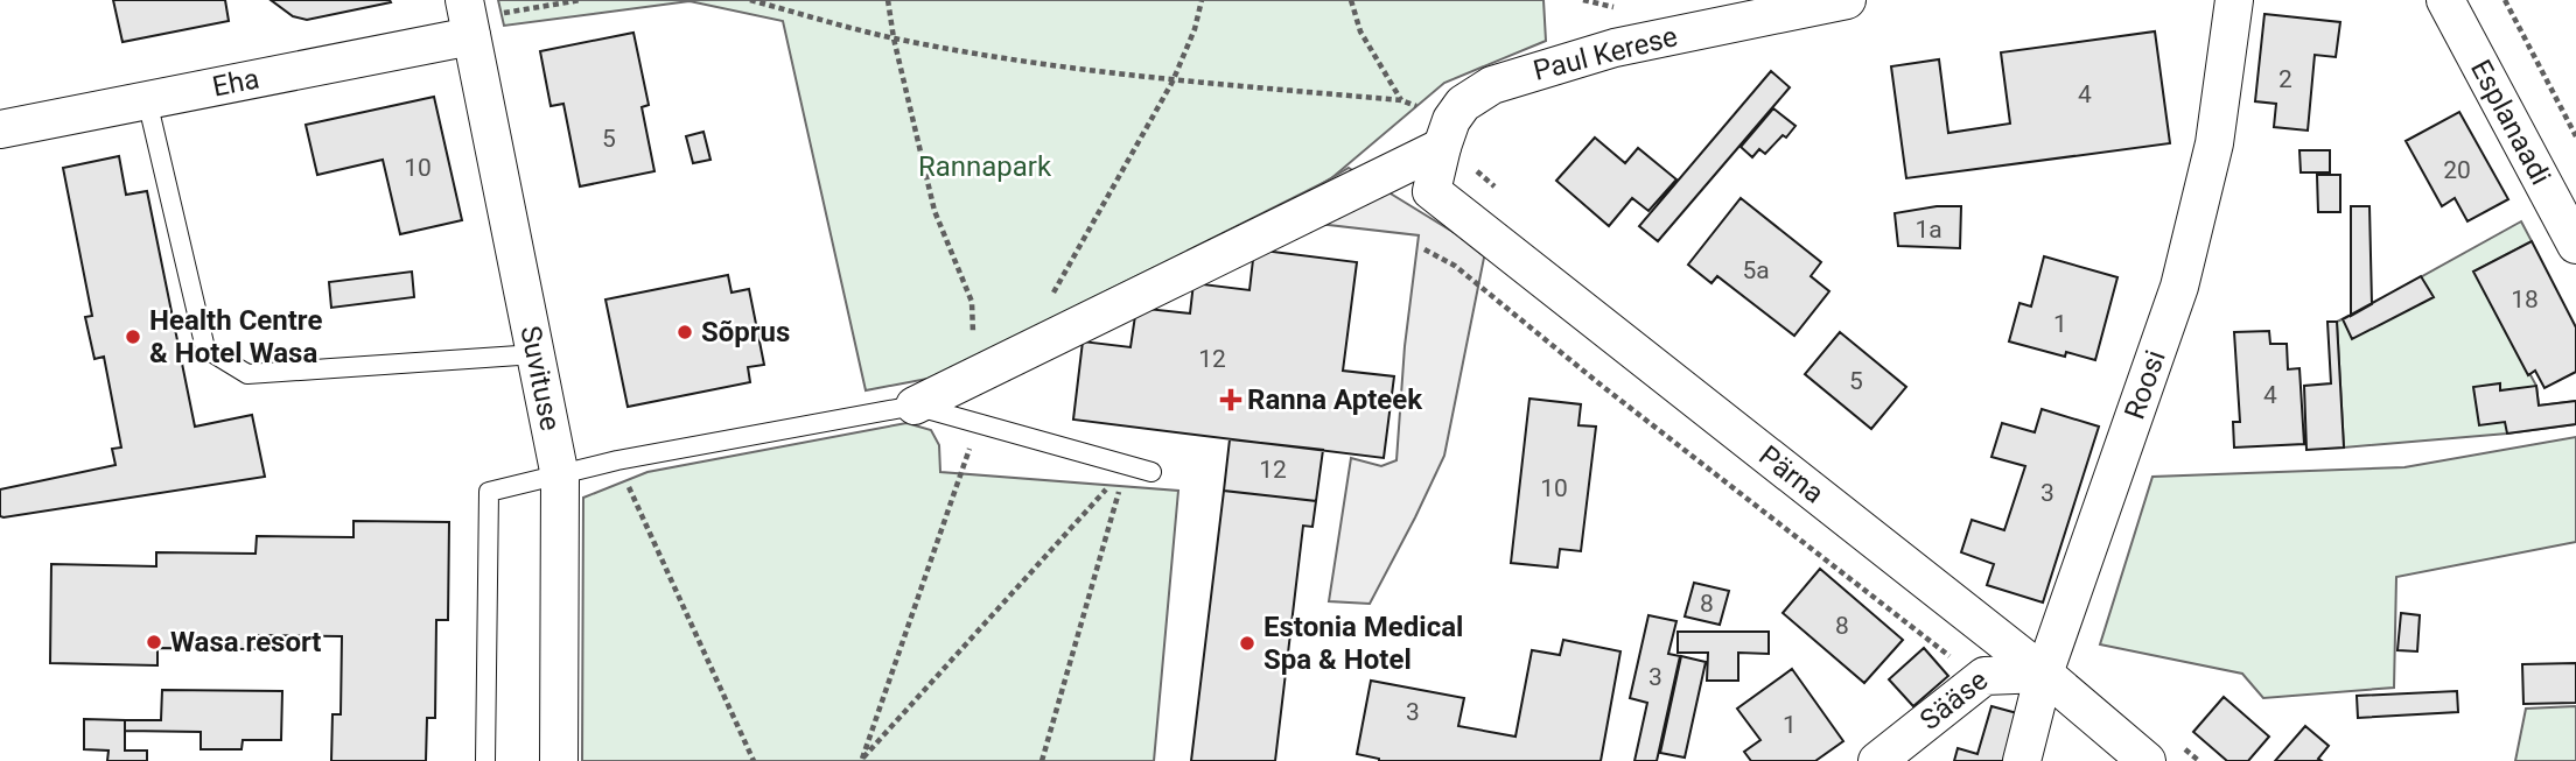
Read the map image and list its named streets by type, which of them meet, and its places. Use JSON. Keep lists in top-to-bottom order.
{
  "streets": {
    "street": [
      "Paul Kerese",
      "Eha",
      "Esplanaadi",
      "Suvituse",
      "Roosi",
      "Pärna",
      "Sääse"
    ]
  },
  "crossings": [
    ["Paul Kerese", "Pärna"],
    ["Eha", "Suvituse"],
    ["Roosi", "Pärna"],
    ["Roosi", "Sääse"],
    ["Pärna", "Sääse"]
  ],
  "parks": ["Rannapark"],
  "places": {
    "other": [
      "Sõprus",
      "Health Centre & Hotel Wasa",
      "Wasa resort",
      "Estonia Medical Spa & Hotel"
    ],
    "health": ["Ranna Apteek"]
  },
  "house_numbers": [
    "2",
    "4",
    "5",
    "10",
    "20",
    "1a",
    "5a",
    "18",
    "1",
    "12",
    "5",
    "4",
    "12",
    "10",
    "3",
    "8",
    "8",
    "3",
    "3",
    "1"
  ]
}
